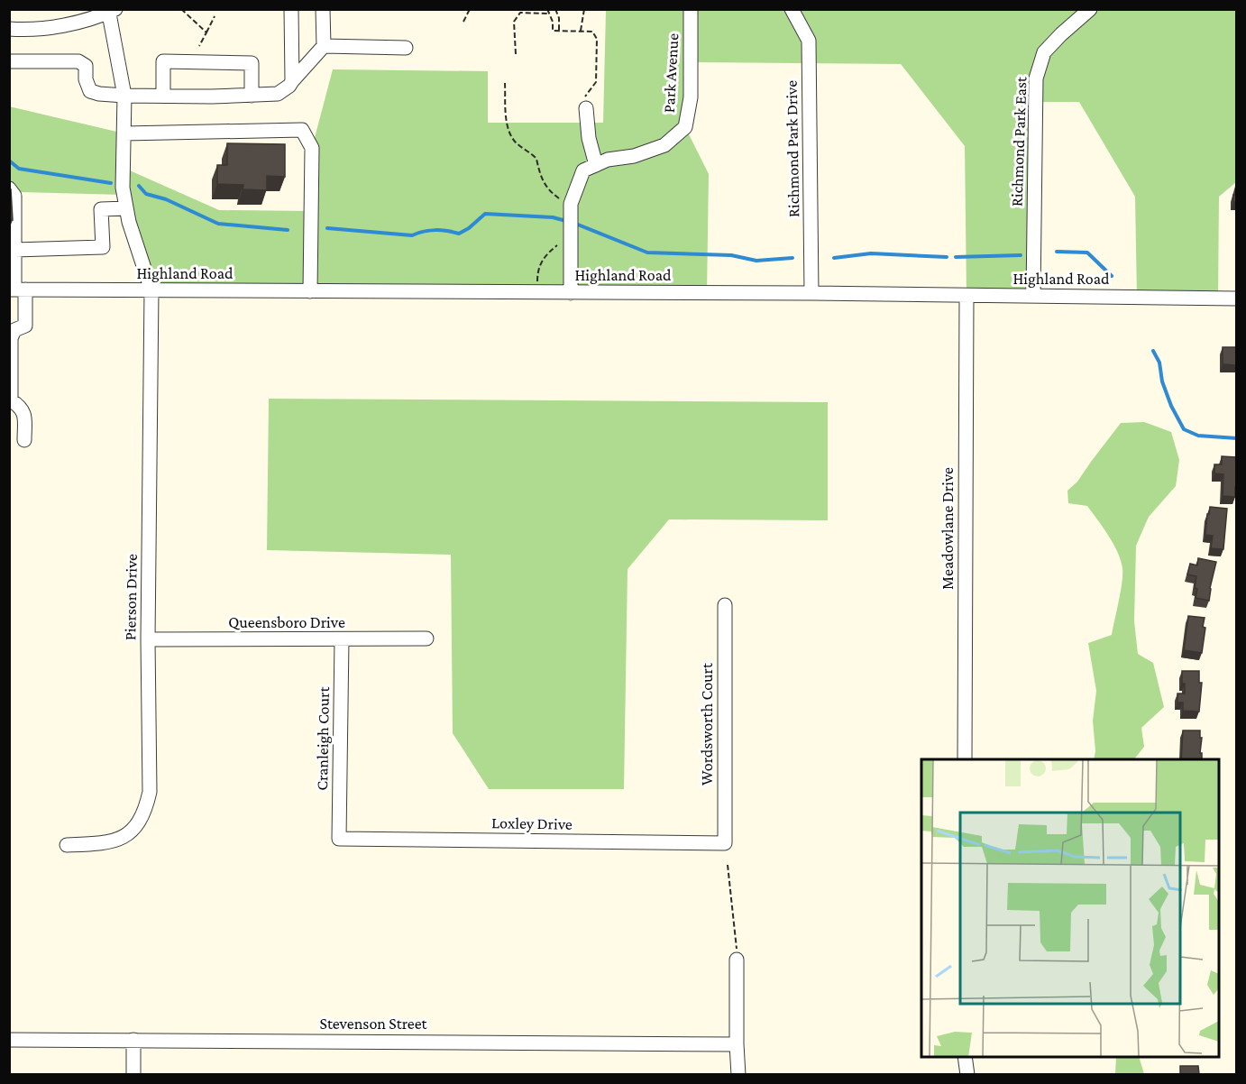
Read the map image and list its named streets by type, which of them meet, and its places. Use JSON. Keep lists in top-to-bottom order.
{
  "streets": {
    "street": [
      "Park Avenue",
      "Richmond Park East",
      "Richmond Park Drive",
      "Highland Road",
      "Meadowlane Drive",
      "Pierson Drive",
      "Queensboro Drive",
      "Wordsworth Court",
      "Cranleigh Court",
      "Loxley Drive",
      "Stevenson Street"
    ]
  },
  "crossings": [
    ["Richmond Park East", "Highland Road"],
    ["Richmond Park Drive", "Highland Road"],
    ["Highland Road", "Meadowlane Drive"],
    ["Highland Road", "Pierson Drive"],
    ["Pierson Drive", "Queensboro Drive"],
    ["Queensboro Drive", "Cranleigh Court"],
    ["Wordsworth Court", "Loxley Drive"],
    ["Cranleigh Court", "Loxley Drive"]
  ]
}
